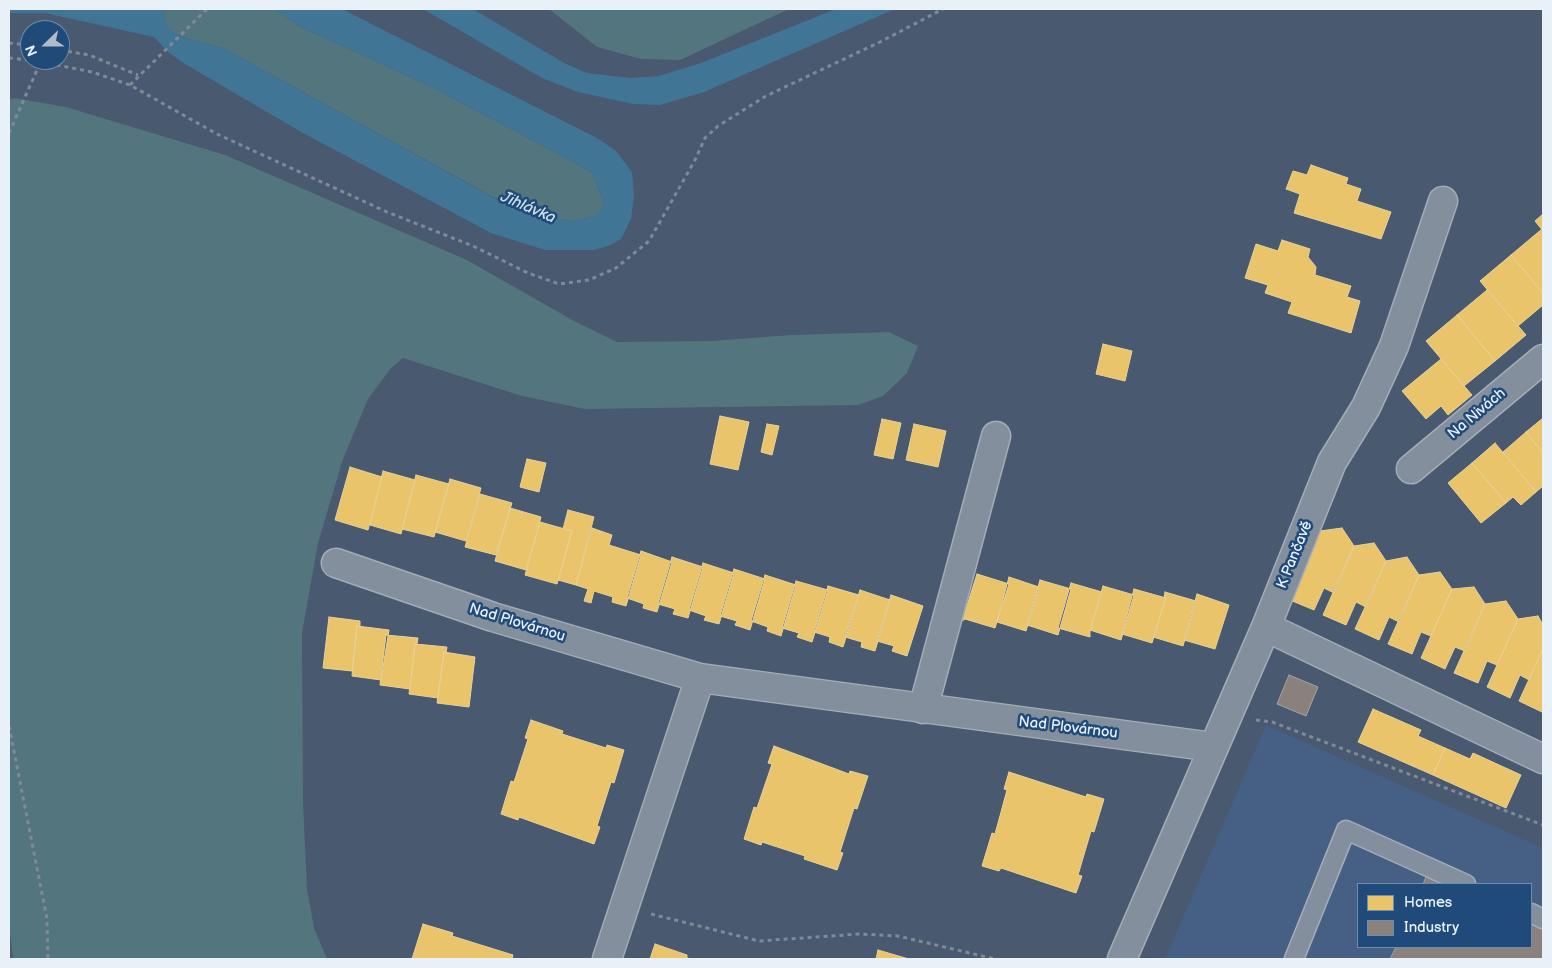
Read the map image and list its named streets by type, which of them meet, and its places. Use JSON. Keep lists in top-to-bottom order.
{
  "streets": {
    "street": ["Na Nivách", "K Pančavě", "Nad Plovárnou"]
  },
  "water": ["Jihlávka"],
  "legend": ["Homes", "Industry"],
  "north": "left"
}
